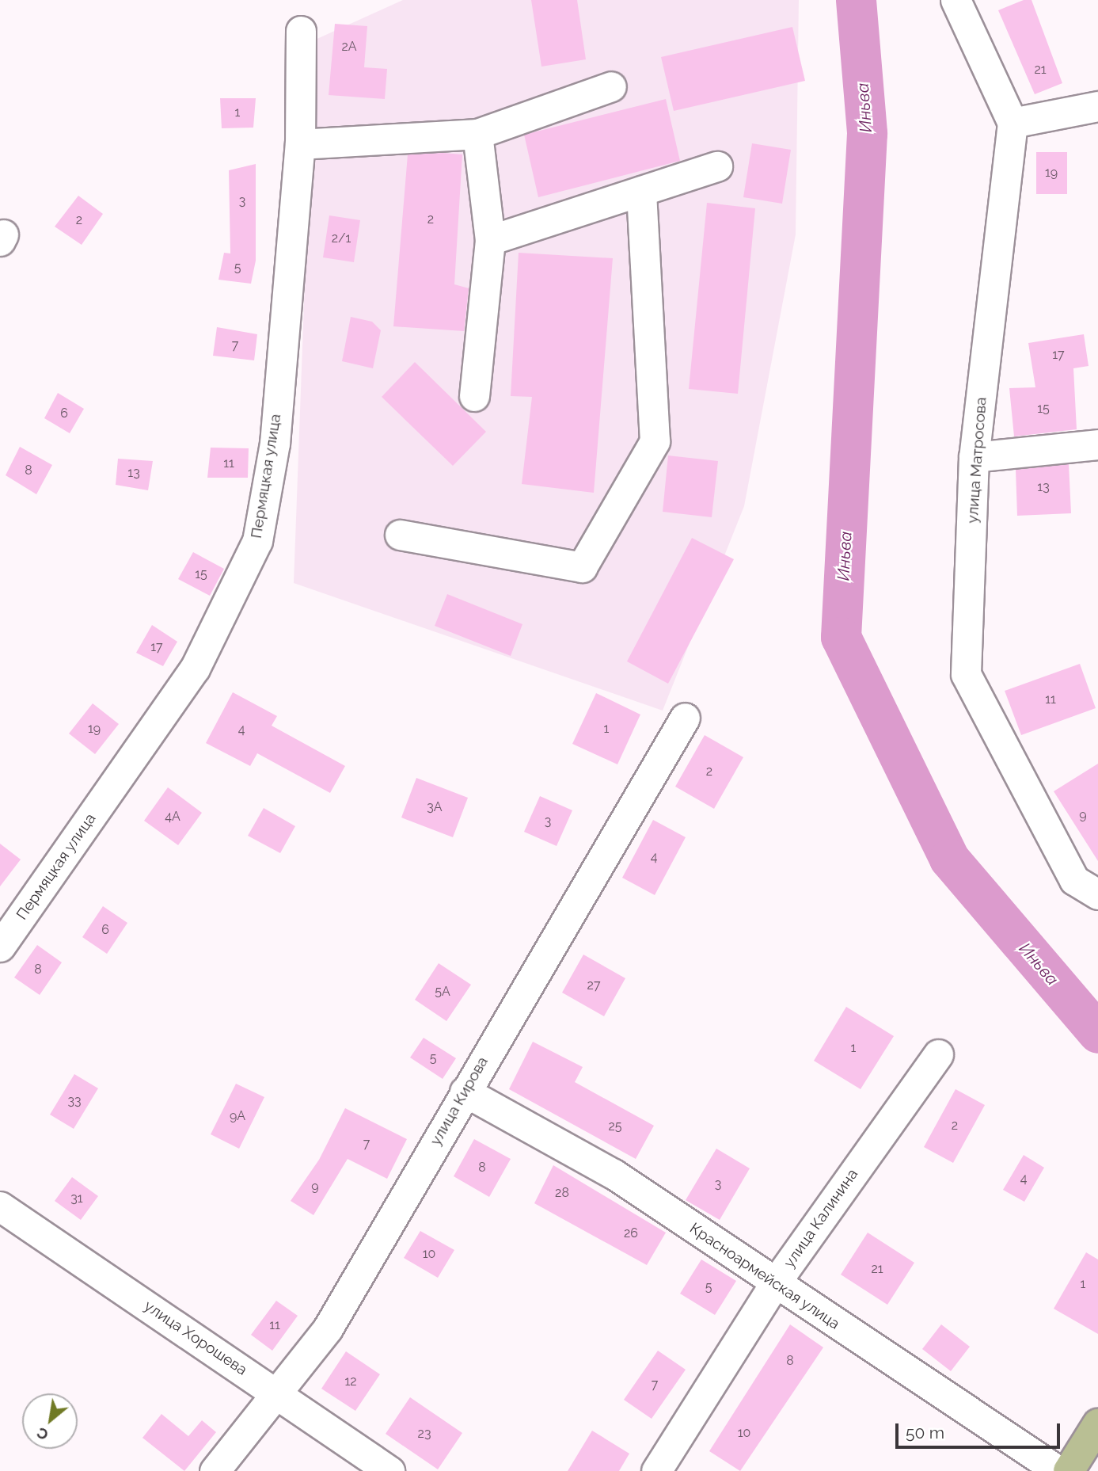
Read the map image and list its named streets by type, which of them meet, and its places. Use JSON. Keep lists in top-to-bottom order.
{
  "streets": {
    "street": [
      "улица Матросова",
      "Пермяцкая улица",
      "улица Кирова",
      "улица Калинина",
      "Красноармейская улица",
      "улица Хорошева"
    ]
  },
  "crossings": [
    ["улица Кирова", "Красноармейская улица"],
    ["улица Кирова", "улица Хорошева"],
    ["улица Калинина", "Красноармейская улица"]
  ],
  "water": ["Иньва"],
  "house_numbers": [
    "2А",
    "21",
    "1",
    "19",
    "3",
    "2",
    "2",
    "2/1",
    "5",
    "7",
    "17",
    "15",
    "6",
    "11",
    "8",
    "13",
    "13",
    "15",
    "17",
    "11",
    "19",
    "1",
    "4",
    "2",
    "3А",
    "9",
    "4А",
    "3",
    "4",
    "6",
    "8",
    "27",
    "5А",
    "1",
    "5",
    "33",
    "9А",
    "2",
    "25",
    "7",
    "8",
    "4",
    "3",
    "9",
    "28",
    "31",
    "26",
    "10",
    "21",
    "1",
    "5",
    "11",
    "8",
    "12",
    "7",
    "10",
    "23"
  ],
  "scale_bar": "50 m",
  "north": "bottom left"
}
